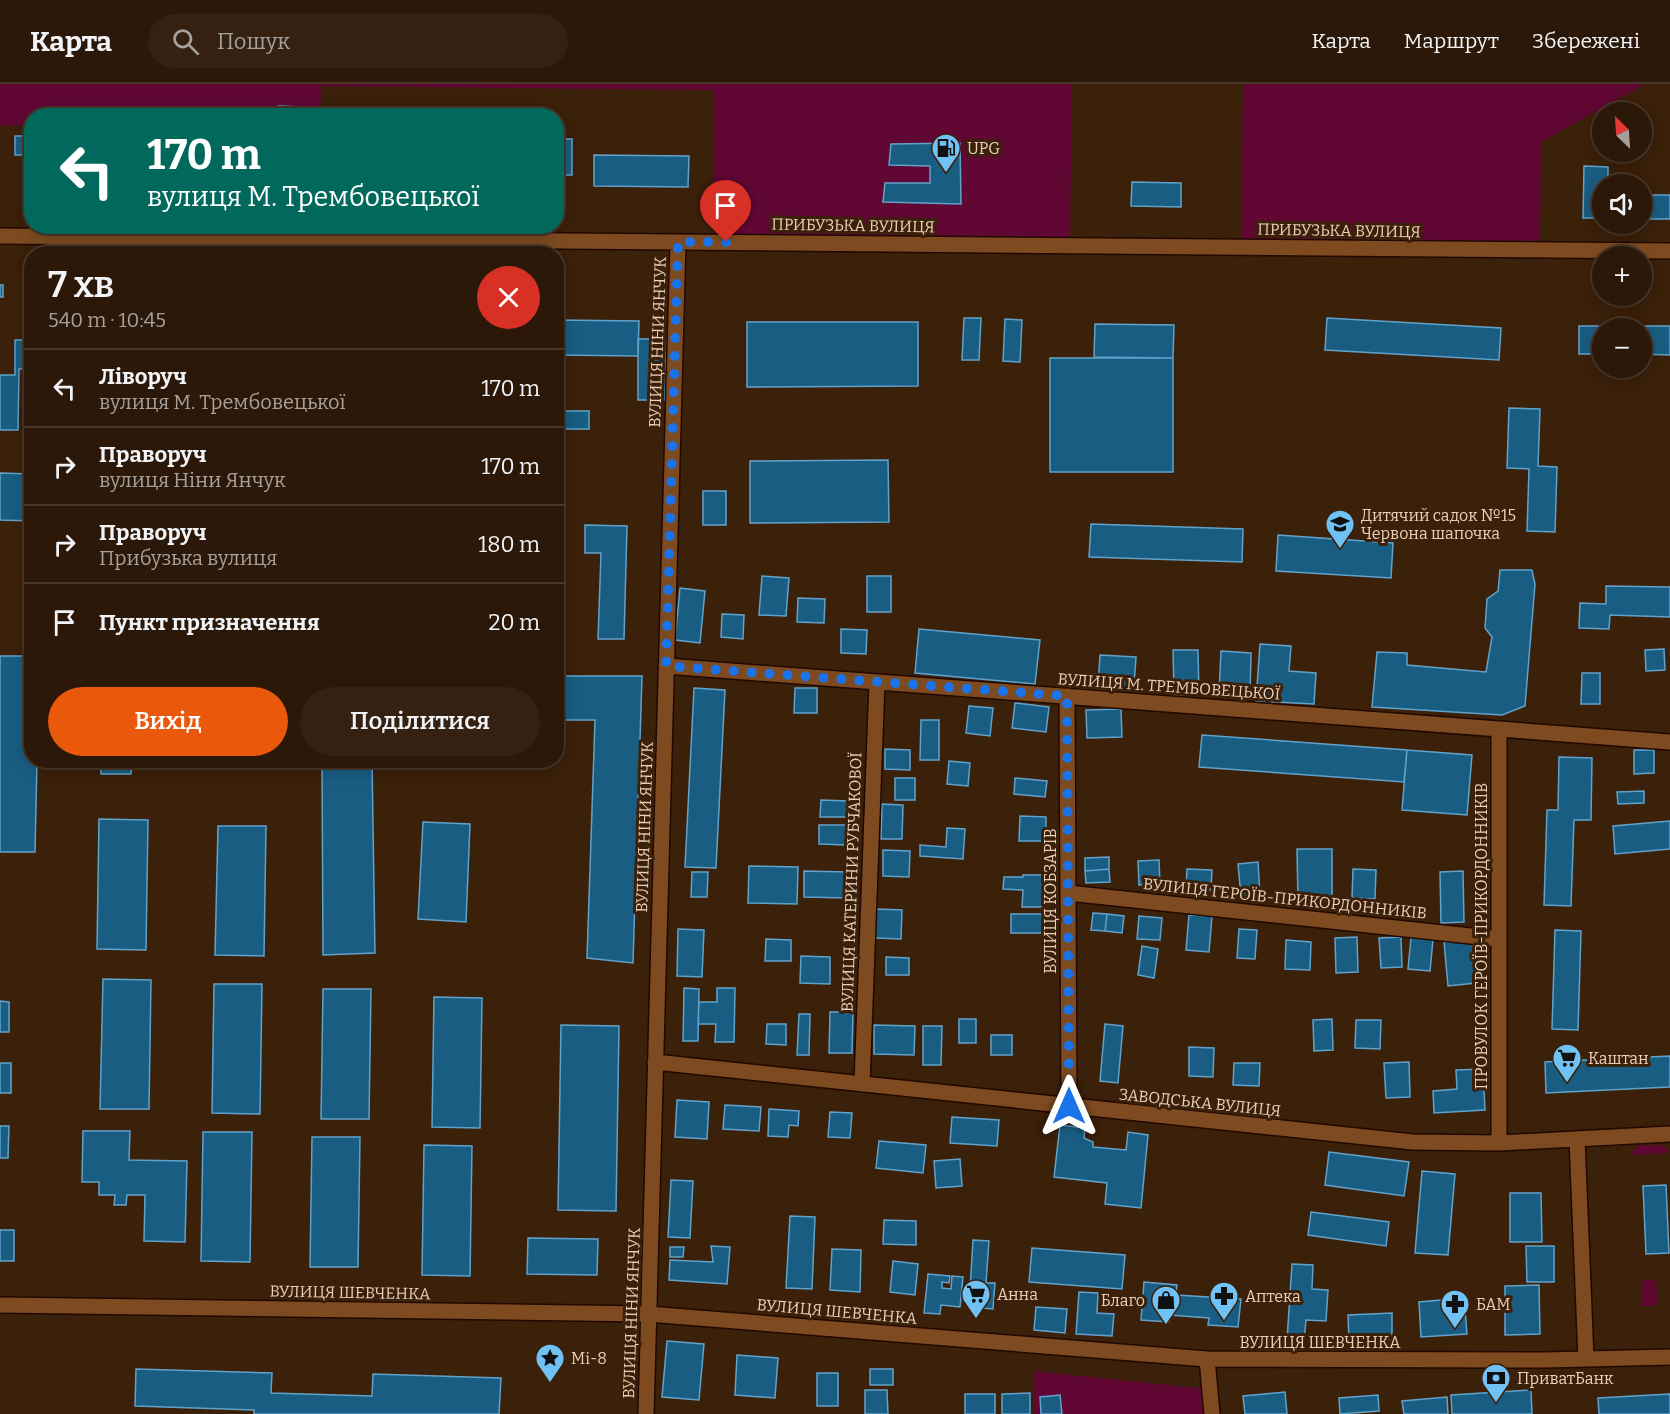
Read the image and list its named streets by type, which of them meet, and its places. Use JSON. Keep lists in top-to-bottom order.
{
  "streets": {
    "street": [
      "ПРИБУЗЬКА ВУЛИЦЯ",
      "ВУЛИЦЯ НІНИ ЯНЧУК",
      "ВУЛИЦЯ М. ТРЕМБОВЕЦЬКОЇ",
      "ВУЛИЦЯ КАТЕРИНИ РУБЧАКОВОЇ",
      "ВУЛИЦЯ ГЕРОЇВ-ПРИКОРДОННИКІВ",
      "ВУЛИЦЯ КОБЗАРІВ",
      "ПРОВУЛОК ГЕРОЇВ-ПРИКОРДОННИКІВ",
      "ЗАВОДСЬКА ВУЛИЦЯ",
      "ВУЛИЦЯ ШЕВЧЕНКА"
    ]
  },
  "crossings": [
    ["ПРИБУЗЬКА ВУЛИЦЯ", "ВУЛИЦЯ НІНИ ЯНЧУК"],
    ["ВУЛИЦЯ НІНИ ЯНЧУК", "ВУЛИЦЯ М. ТРЕМБОВЕЦЬКОЇ"],
    ["ВУЛИЦЯ НІНИ ЯНЧУК", "ЗАВОДСЬКА ВУЛИЦЯ"],
    ["ВУЛИЦЯ НІНИ ЯНЧУК", "ВУЛИЦЯ ШЕВЧЕНКА"],
    ["ВУЛИЦЯ М. ТРЕМБОВЕЦЬКОЇ", "ВУЛИЦЯ КАТЕРИНИ РУБЧАКОВОЇ"],
    ["ВУЛИЦЯ М. ТРЕМБОВЕЦЬКОЇ", "ВУЛИЦЯ КОБЗАРІВ"],
    ["ВУЛИЦЯ М. ТРЕМБОВЕЦЬКОЇ", "ПРОВУЛОК ГЕРОЇВ-ПРИКОРДОННИКІВ"],
    ["ВУЛИЦЯ КАТЕРИНИ РУБЧАКОВОЇ", "ЗАВОДСЬКА ВУЛИЦЯ"],
    ["ВУЛИЦЯ ГЕРОЇВ-ПРИКОРДОННИКІВ", "ВУЛИЦЯ КОБЗАРІВ"],
    ["ВУЛИЦЯ ГЕРОЇВ-ПРИКОРДОННИКІВ", "ПРОВУЛОК ГЕРОЇВ-ПРИКОРДОННИКІВ"],
    ["ВУЛИЦЯ КОБЗАРІВ", "ЗАВОДСЬКА ВУЛИЦЯ"],
    ["ПРОВУЛОК ГЕРОЇВ-ПРИКОРДОННИКІВ", "ЗАВОДСЬКА ВУЛИЦЯ"]
  ],
  "places": {
    "fuel station": ["UPG"],
    "school or university": ["Дитячий садок №15 Червона шапочка"],
    "supermarket": ["Каштан", "Анна"],
    "pharmacy": ["Аптека", "БАМ"],
    "shop": ["Благо"],
    "place": ["Mi-8"],
    "bank": ["ПриватБанк"]
  },
  "north": "top left",
  "page": {
    "header": "Карта",
    "search": "Пошук",
    "nav": ["Карта", "Маршрут", "Збережені"],
    "map_buttons": ["+", "−"],
    "turn": ["170 m", "вулиця М. Трембовецької"],
    "heading": ["7 хв", "540 m · 10:45"],
    "list": [
      {
        "name": "Ліворуч",
        "note": "вулиця М. Трембовецької",
        "value": "170 m"
      },
      {
        "name": "Праворуч",
        "note": "вулиця Ніни Янчук",
        "value": "170 m"
      },
      {
        "name": "Праворуч",
        "note": "Прибузька вулиця",
        "value": "180 m"
      },
      {
        "name": "Пункт призначення",
        "value": "20 m"
      }
    ],
    "buttons": ["Вихід", "Поділитися"]
  }
}
